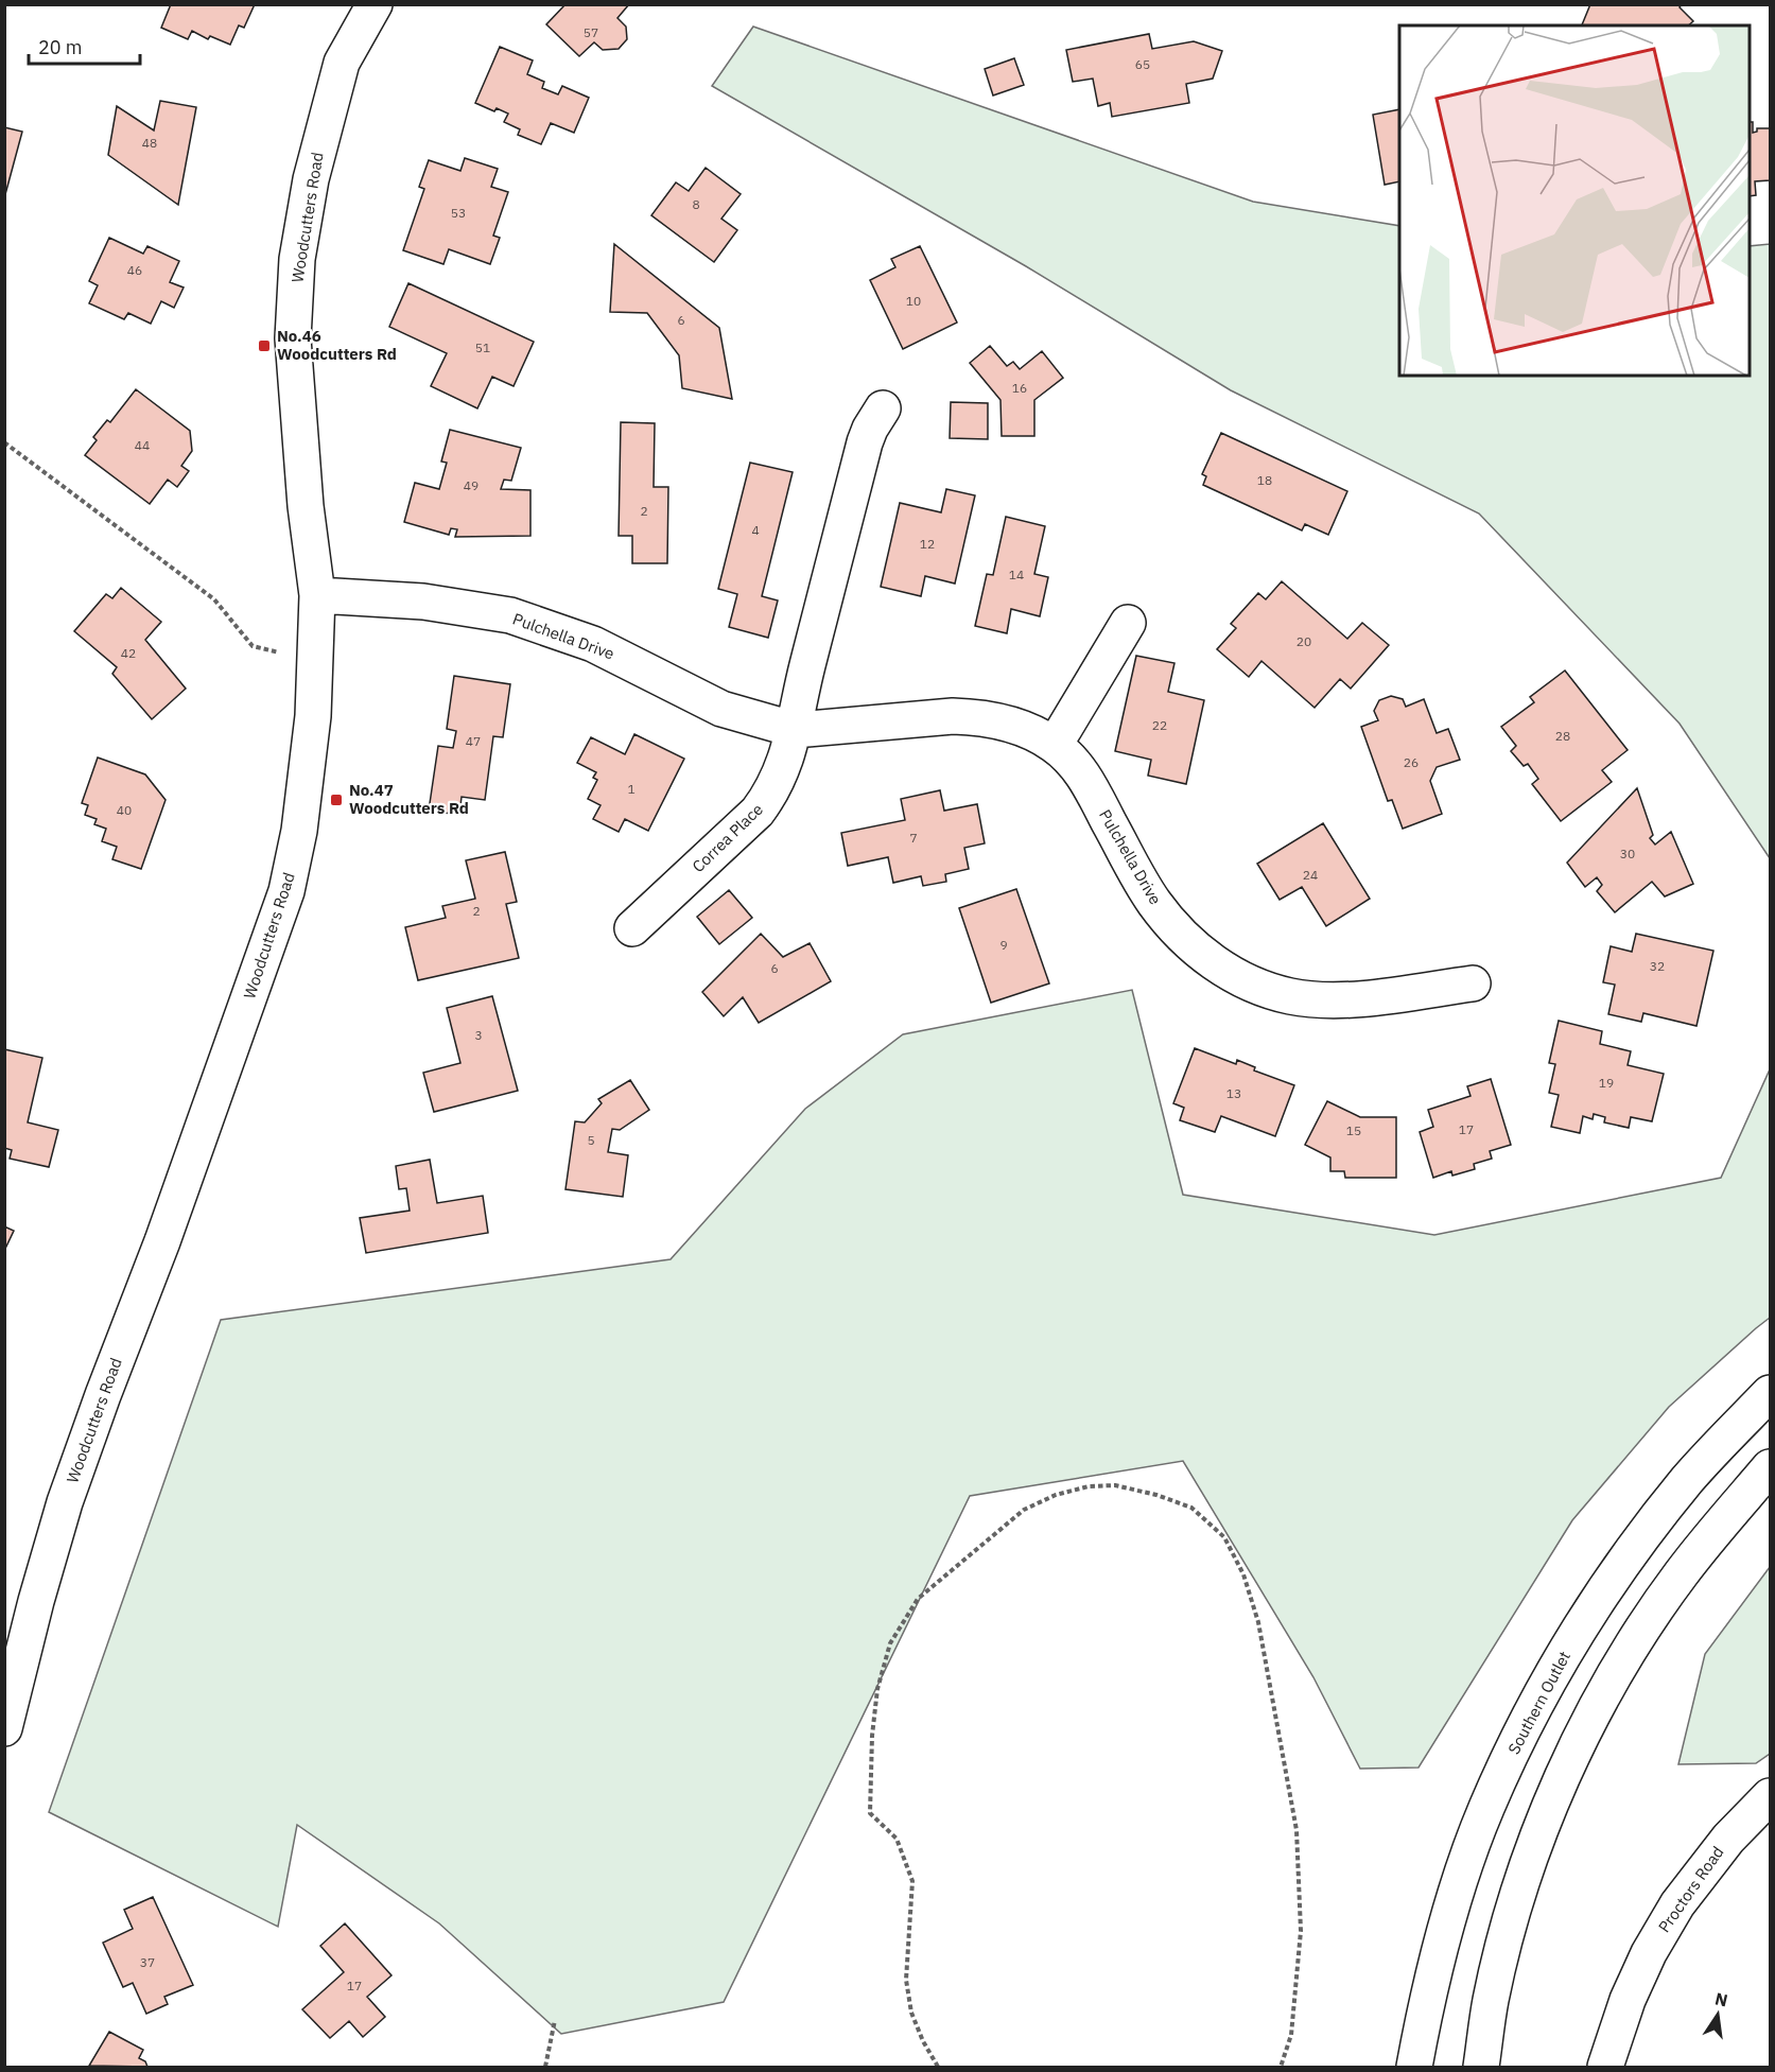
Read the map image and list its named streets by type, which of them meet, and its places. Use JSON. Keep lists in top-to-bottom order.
{
  "streets": {
    "main road": [
      "Woodcutters Road",
      "Pulchella Drive",
      "Correa Place",
      "Southern Outlet",
      "Proctors Road"
    ]
  },
  "crossings": [
    ["Woodcutters Road", "Pulchella Drive"],
    ["Pulchella Drive", "Correa Place"]
  ],
  "places": {
    "transit": ["No.46 Woodcutters Rd", "No.47 Woodcutters Rd"]
  },
  "house_numbers": [
    "57",
    "65",
    "48",
    "8",
    "53",
    "46",
    "10",
    "6",
    "51",
    "16",
    "44",
    "18",
    "49",
    "2",
    "4",
    "12",
    "14",
    "20",
    "42",
    "22",
    "28",
    "47",
    "26",
    "1",
    "40",
    "7",
    "30",
    "24",
    "2",
    "9",
    "32",
    "6",
    "3",
    "19",
    "13",
    "17",
    "15",
    "5",
    "37",
    "17"
  ],
  "scale_bar": "20 m",
  "north": "top"
}
